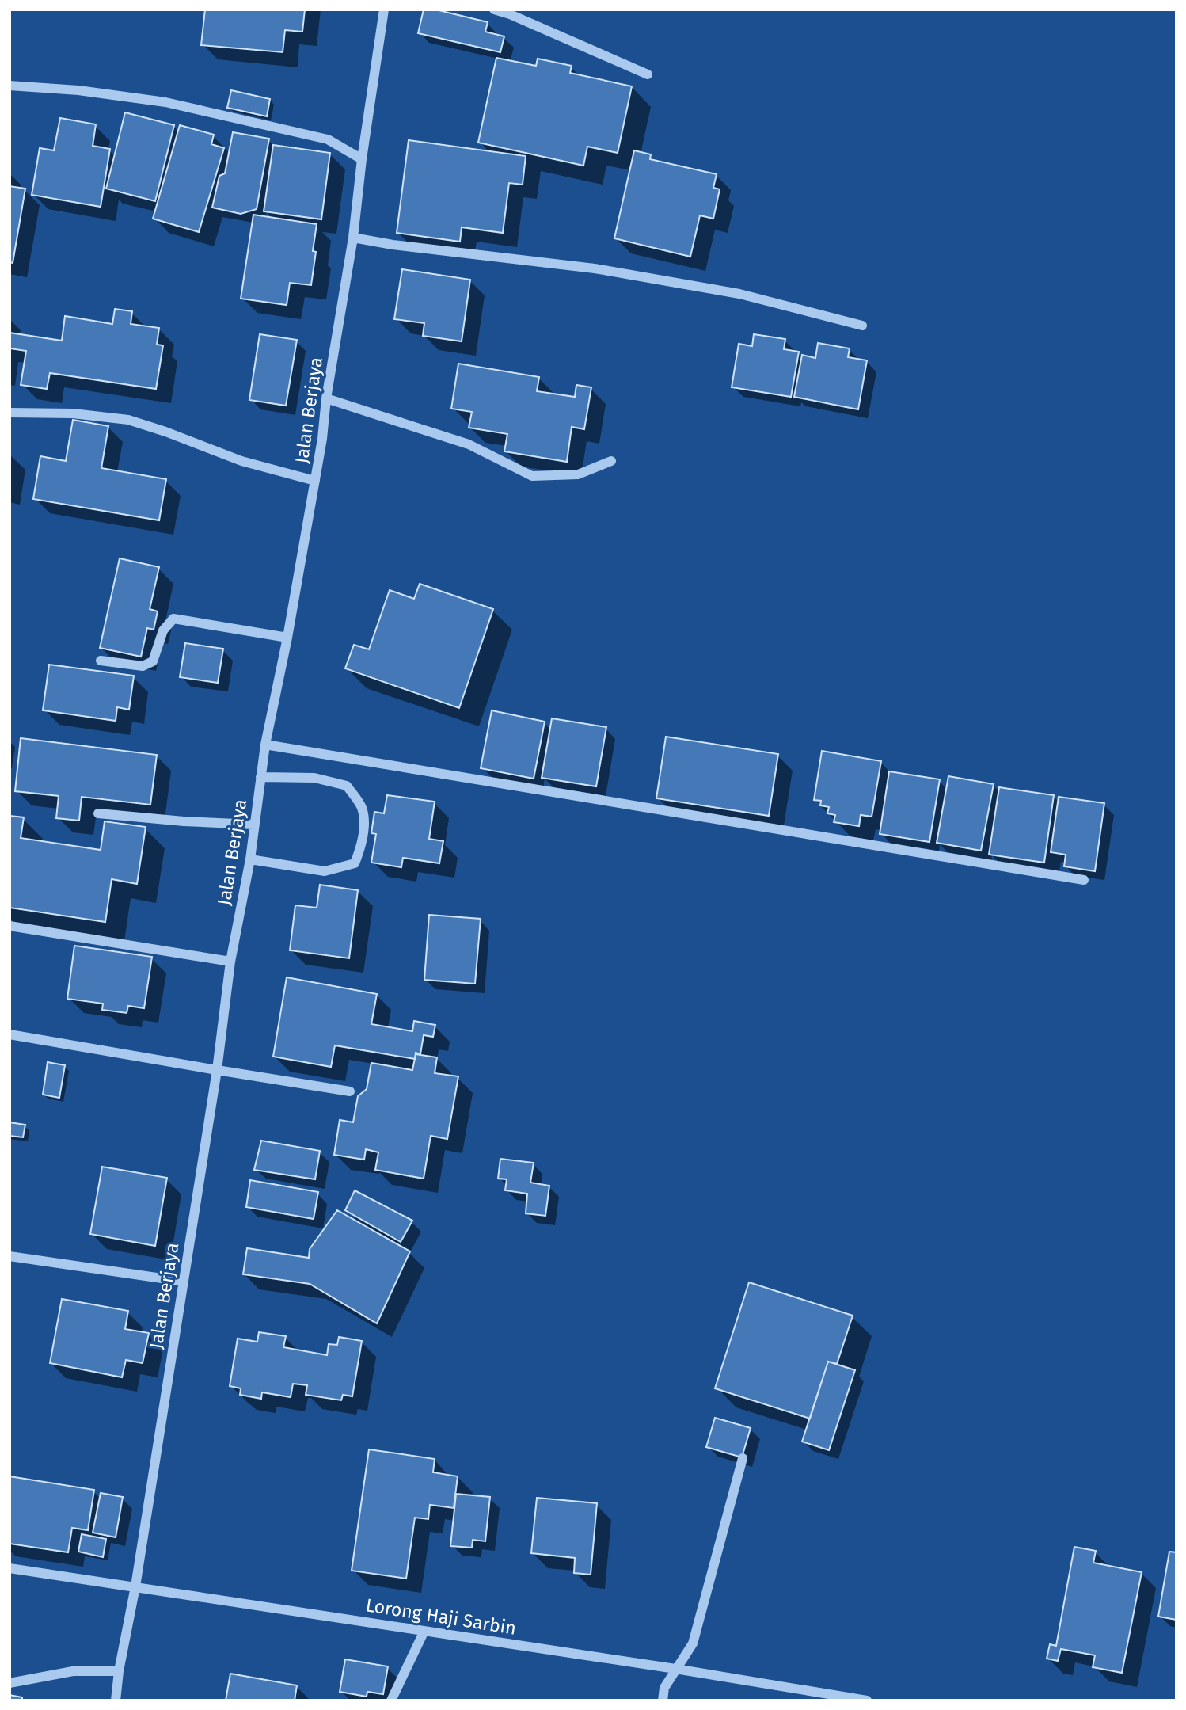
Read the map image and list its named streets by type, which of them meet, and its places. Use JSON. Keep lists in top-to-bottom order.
{
  "streets": {
    "street": ["Jalan Berjaya", "Lorong Haji Sarbin"]
  },
  "crossings": [
    ["Jalan Berjaya", "Lorong Haji Sarbin"]
  ]
}
